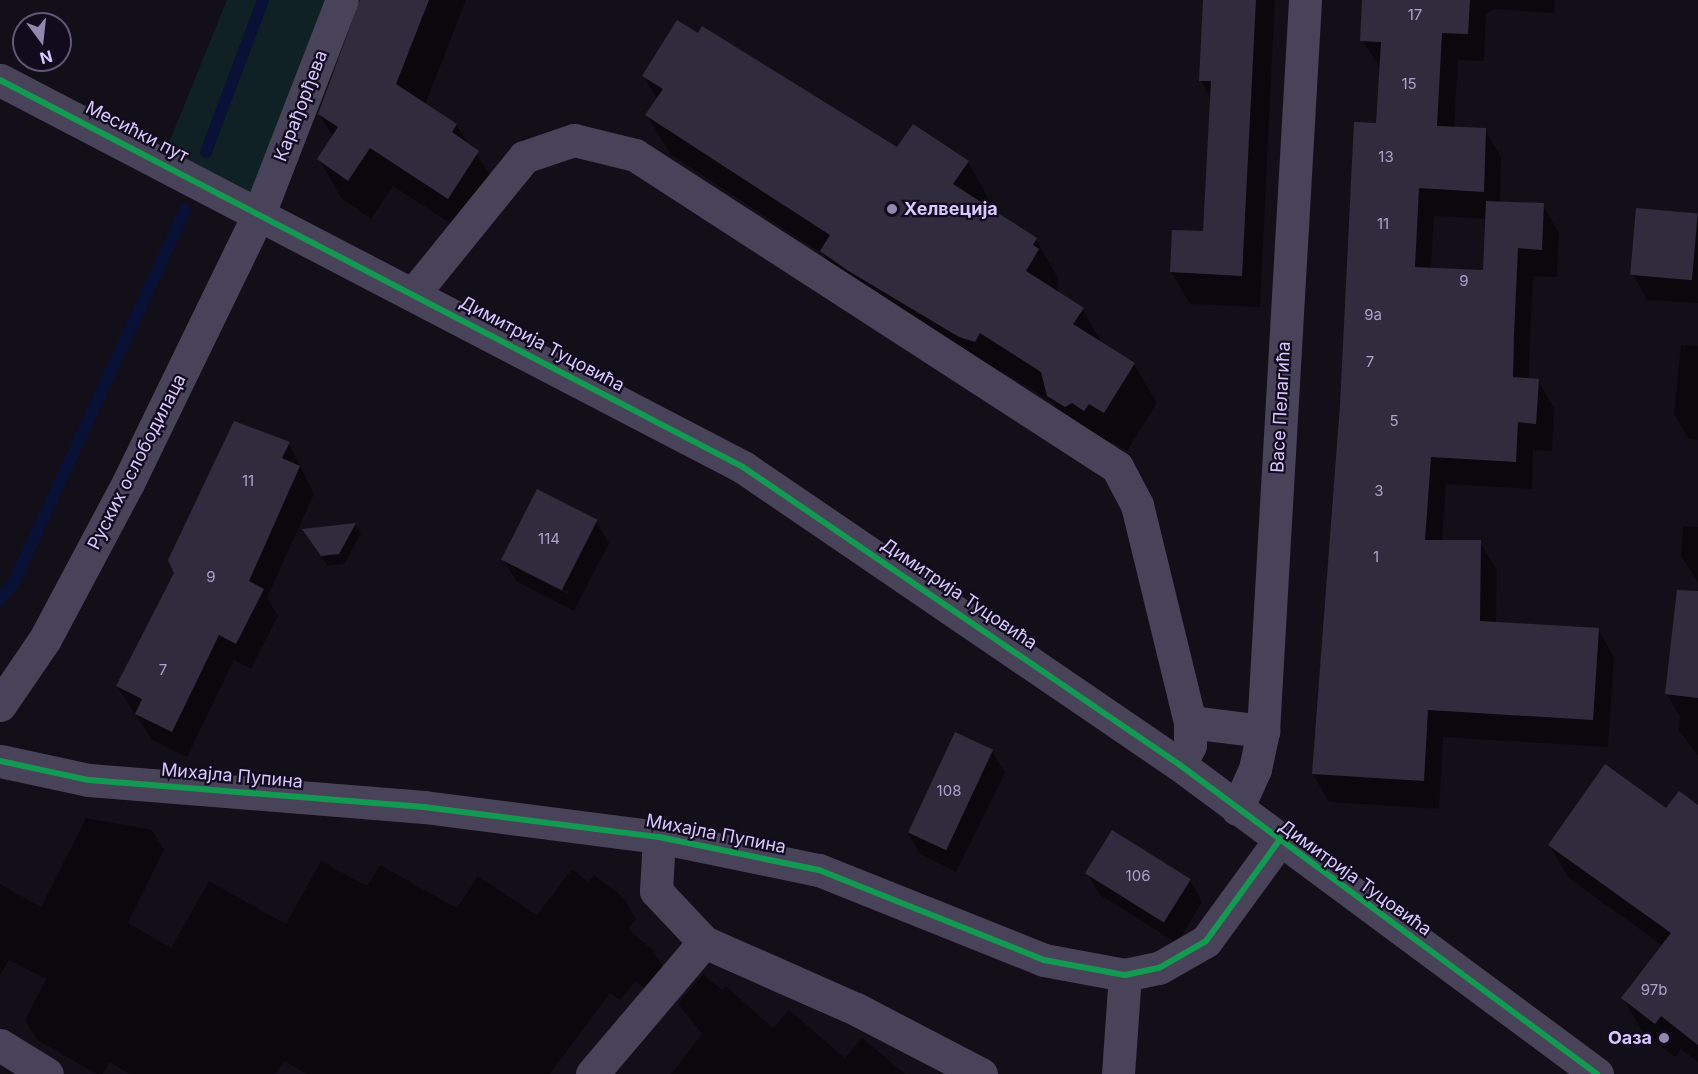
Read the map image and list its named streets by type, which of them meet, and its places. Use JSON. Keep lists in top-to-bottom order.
{
  "streets": {
    "street": [
      "Карађорђева",
      "Месићки пут",
      "Димитрија Туцовића",
      "Васе Пелагића",
      "Руских ослободилаца",
      "Михајла Пупина"
    ]
  },
  "crossings": [
    ["Карађорђева", "Месићки пут"],
    ["Карађорђева", "Димитрија Туцовића"],
    ["Карађорђева", "Руских ослободилаца"],
    ["Месићки пут", "Димитрија Туцовића"],
    ["Месићки пут", "Руских ослободилаца"],
    ["Димитрија Туцовића", "Васе Пелагића"],
    ["Димитрија Туцовића", "Руских ослободилаца"],
    ["Димитрија Туцовића", "Михајла Пупина"]
  ],
  "places": ["Хелвеција", "Оаза"],
  "house_numbers": [
    "17",
    "15",
    "13",
    "11",
    "9",
    "9a",
    "7",
    "5",
    "11",
    "3",
    "114",
    "1",
    "9",
    "7",
    "108",
    "106",
    "97b"
  ],
  "north": "bottom"
}
